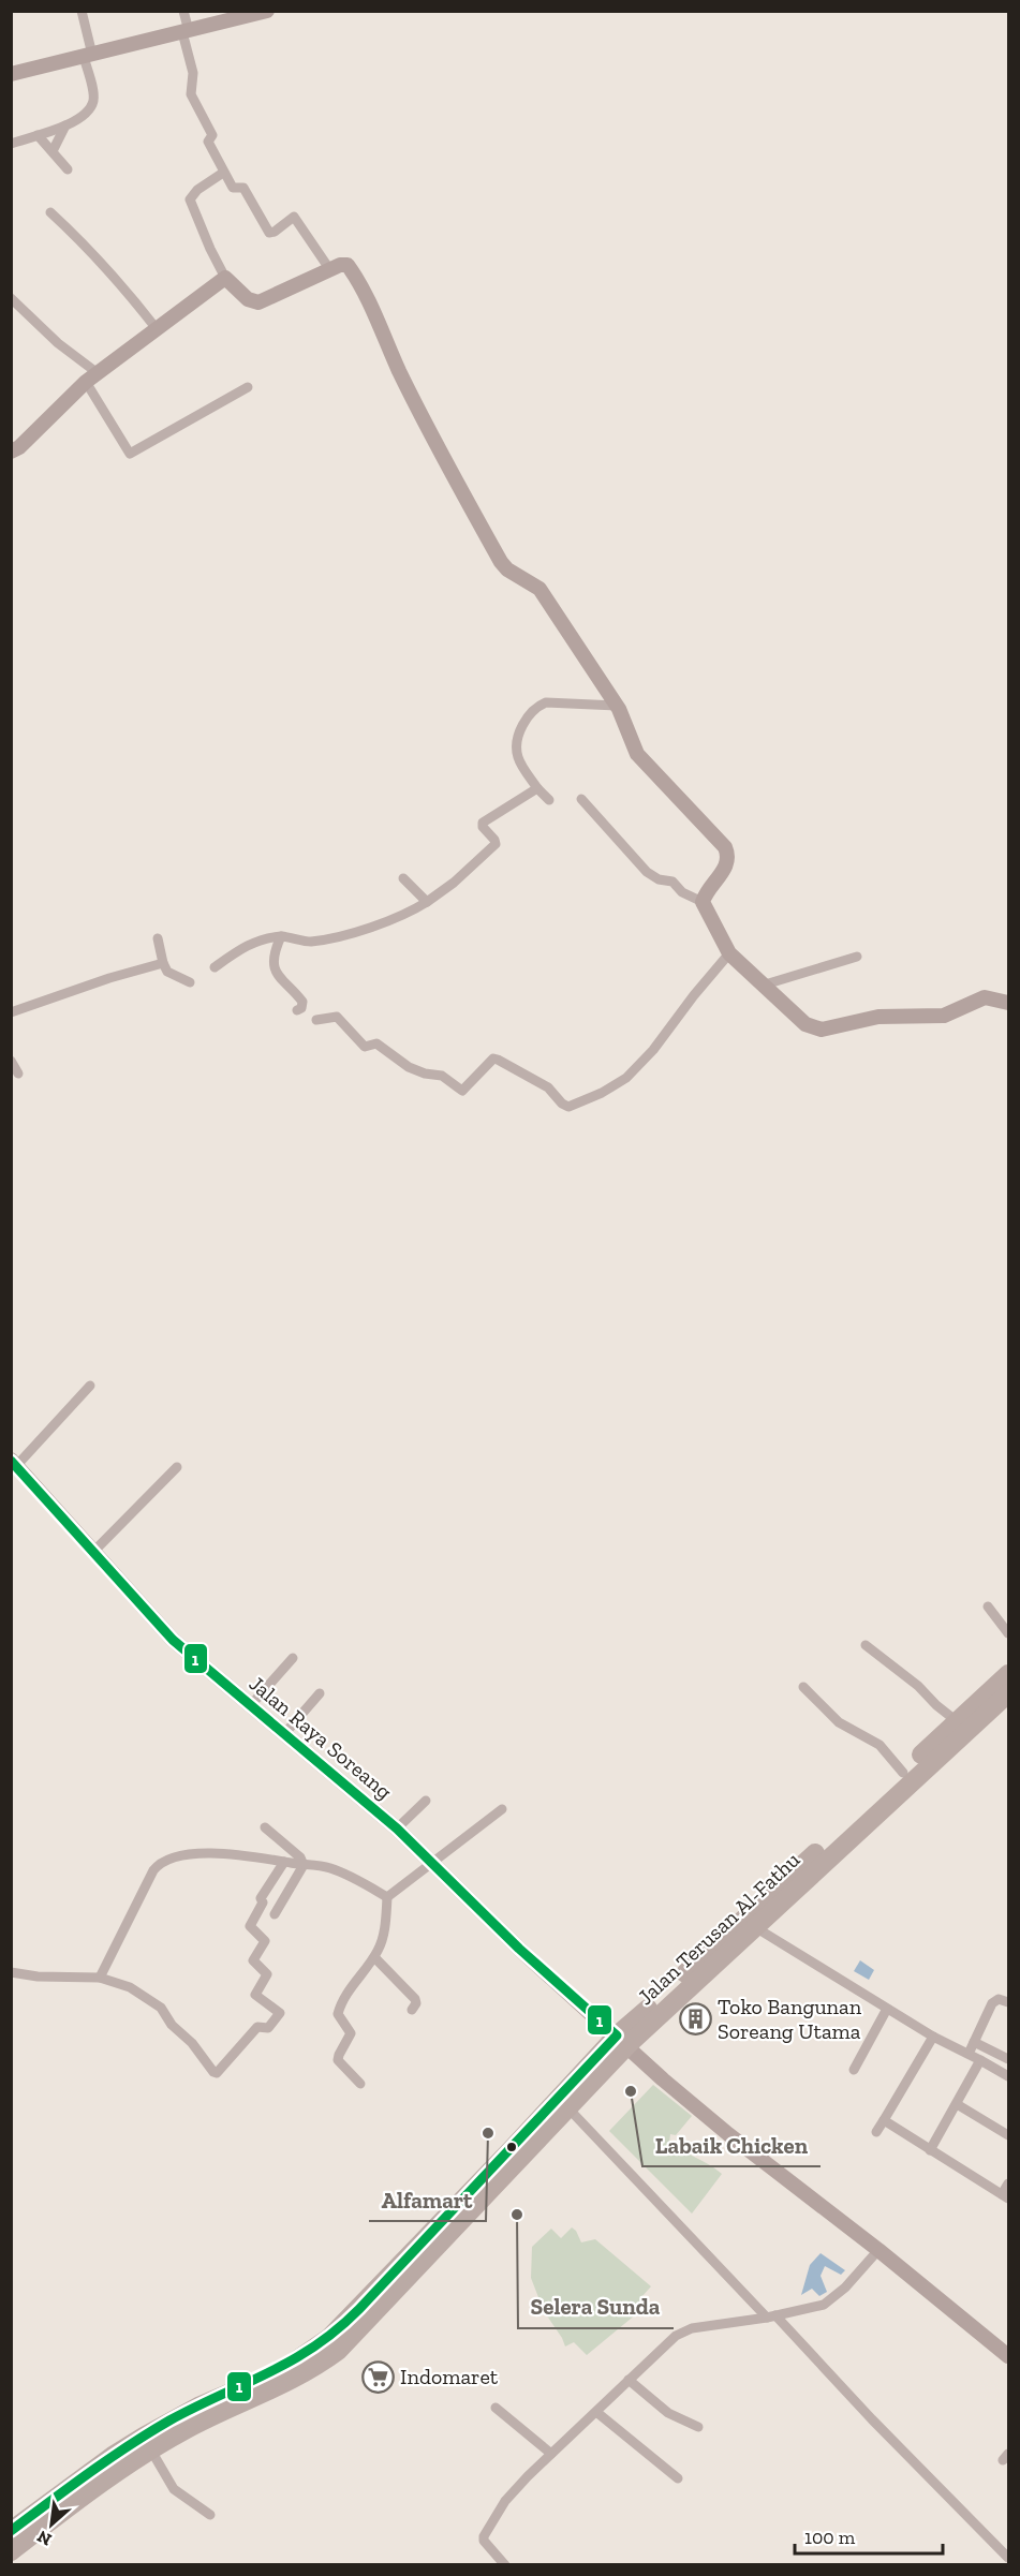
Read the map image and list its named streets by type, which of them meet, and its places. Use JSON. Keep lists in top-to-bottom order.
{
  "streets": {
    "highway": ["Jalan Terusan Al-Fathu"],
    "street": ["Jalan Raya Soreang"]
  },
  "crossings": [
    ["Jalan Raya Soreang", "Jalan Terusan Al-Fathu"]
  ],
  "places": {
    "building": ["Toko Bangunan Soreang Utama"],
    "other": ["Labaik Chicken", "Alfamart", "Selera Sunda"],
    "supermarket": ["Indomaret"]
  },
  "lines": ["transit line 1"],
  "scale_bar": "100 m",
  "north": "bottom left"
}
